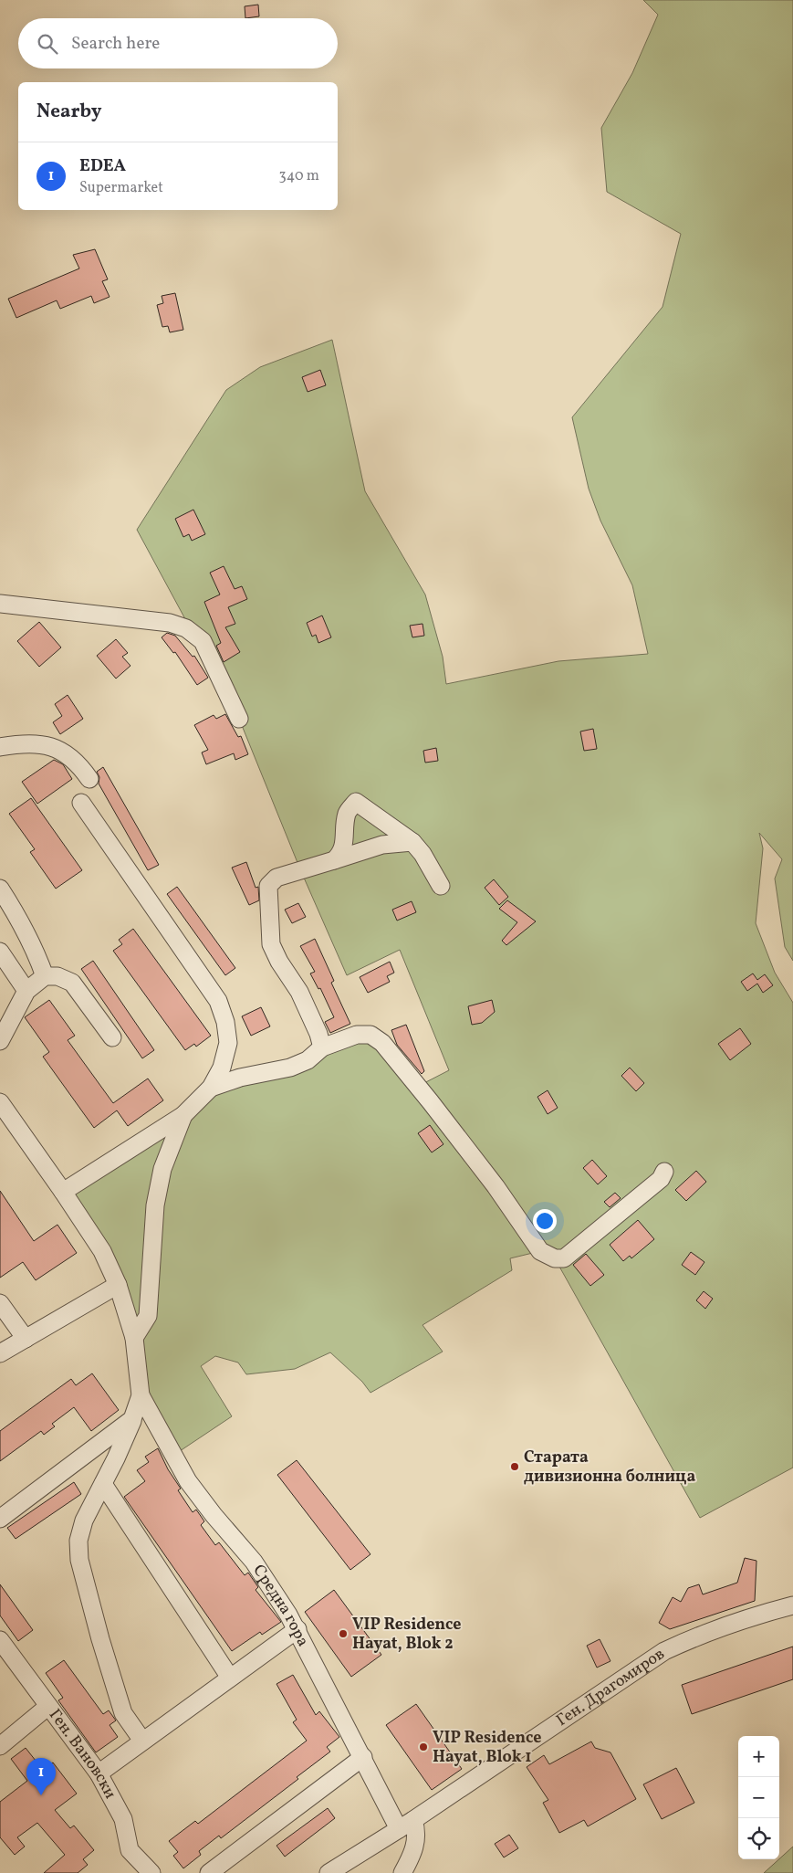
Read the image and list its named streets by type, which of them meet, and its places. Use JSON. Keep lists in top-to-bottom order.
{
  "streets": {
    "street": ["Средна гора", "Ген. Драгомиров", "Ген. Вановски"]
  },
  "crossings": [
    ["Средна гора", "Ген. Драгомиров"]
  ],
  "places": ["Старата дивизионна болница", "VIP Residence Hayat, Blok 2", "VIP Residence Hayat, Blok 1"],
  "page": {
    "search": "Search here",
    "heading": "Nearby",
    "list": [
      {
        "mark": "1",
        "name": "EDEA",
        "note": "Supermarket",
        "value": "340 m"
      }
    ],
    "map_buttons": ["+", "−"],
    "pins": "1"
  }
}
